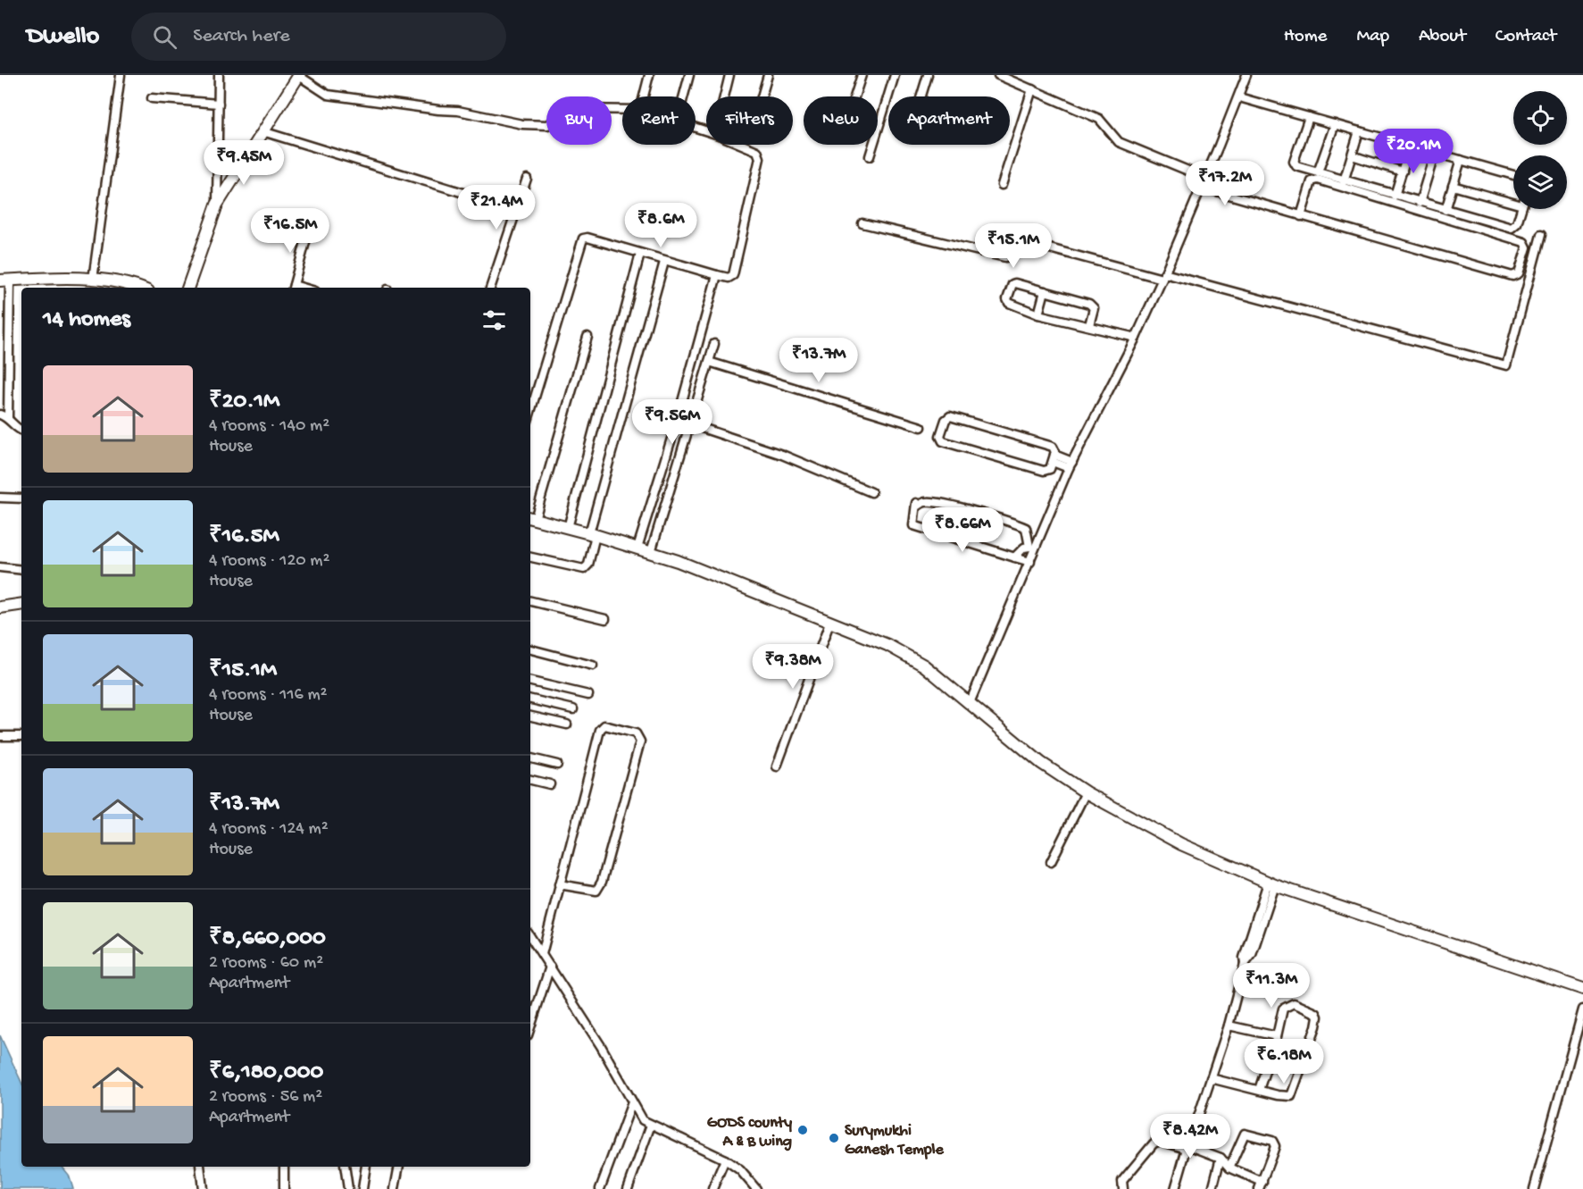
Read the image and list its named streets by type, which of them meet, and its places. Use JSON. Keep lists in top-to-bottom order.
{
  "places": ["GODS county A & B wing", "Surymukhi Ganesh Temple"],
  "page": {
    "header": "Dwello",
    "search": "Search here",
    "nav": [
      "Home",
      "Map",
      "About",
      "Contact"
    ],
    "chip": [
      "Buy",
      "Rent",
      "Filters",
      "New",
      "Apartment"
    ],
    "price": [
      "₹20.1M",
      "₹9.45M",
      "₹17.2M",
      "₹21.4M",
      "₹8.6M",
      "₹16.5M",
      "₹15.1M",
      "₹13.7M",
      "₹9.56M",
      "₹8.66M",
      "₹9.38M",
      "₹11.3M",
      "₹6.18M",
      "₹8.42M"
    ],
    "heading": "14 homes",
    "list": [
      {
        "name": "₹20.1M",
        "note": "4 rooms · 140 m² · House"
      },
      {
        "name": "₹16.5M",
        "note": "4 rooms · 120 m² · House"
      },
      {
        "name": "₹15.1M",
        "note": "4 rooms · 116 m² · House"
      },
      {
        "name": "₹13.7M",
        "note": "4 rooms · 124 m² · House"
      },
      {
        "name": "₹8,660,000",
        "note": "2 rooms · 60 m² · Apartment"
      },
      {
        "name": "₹6,180,000",
        "note": "2 rooms · 56 m² · Apartment"
      }
    ]
  }
}
